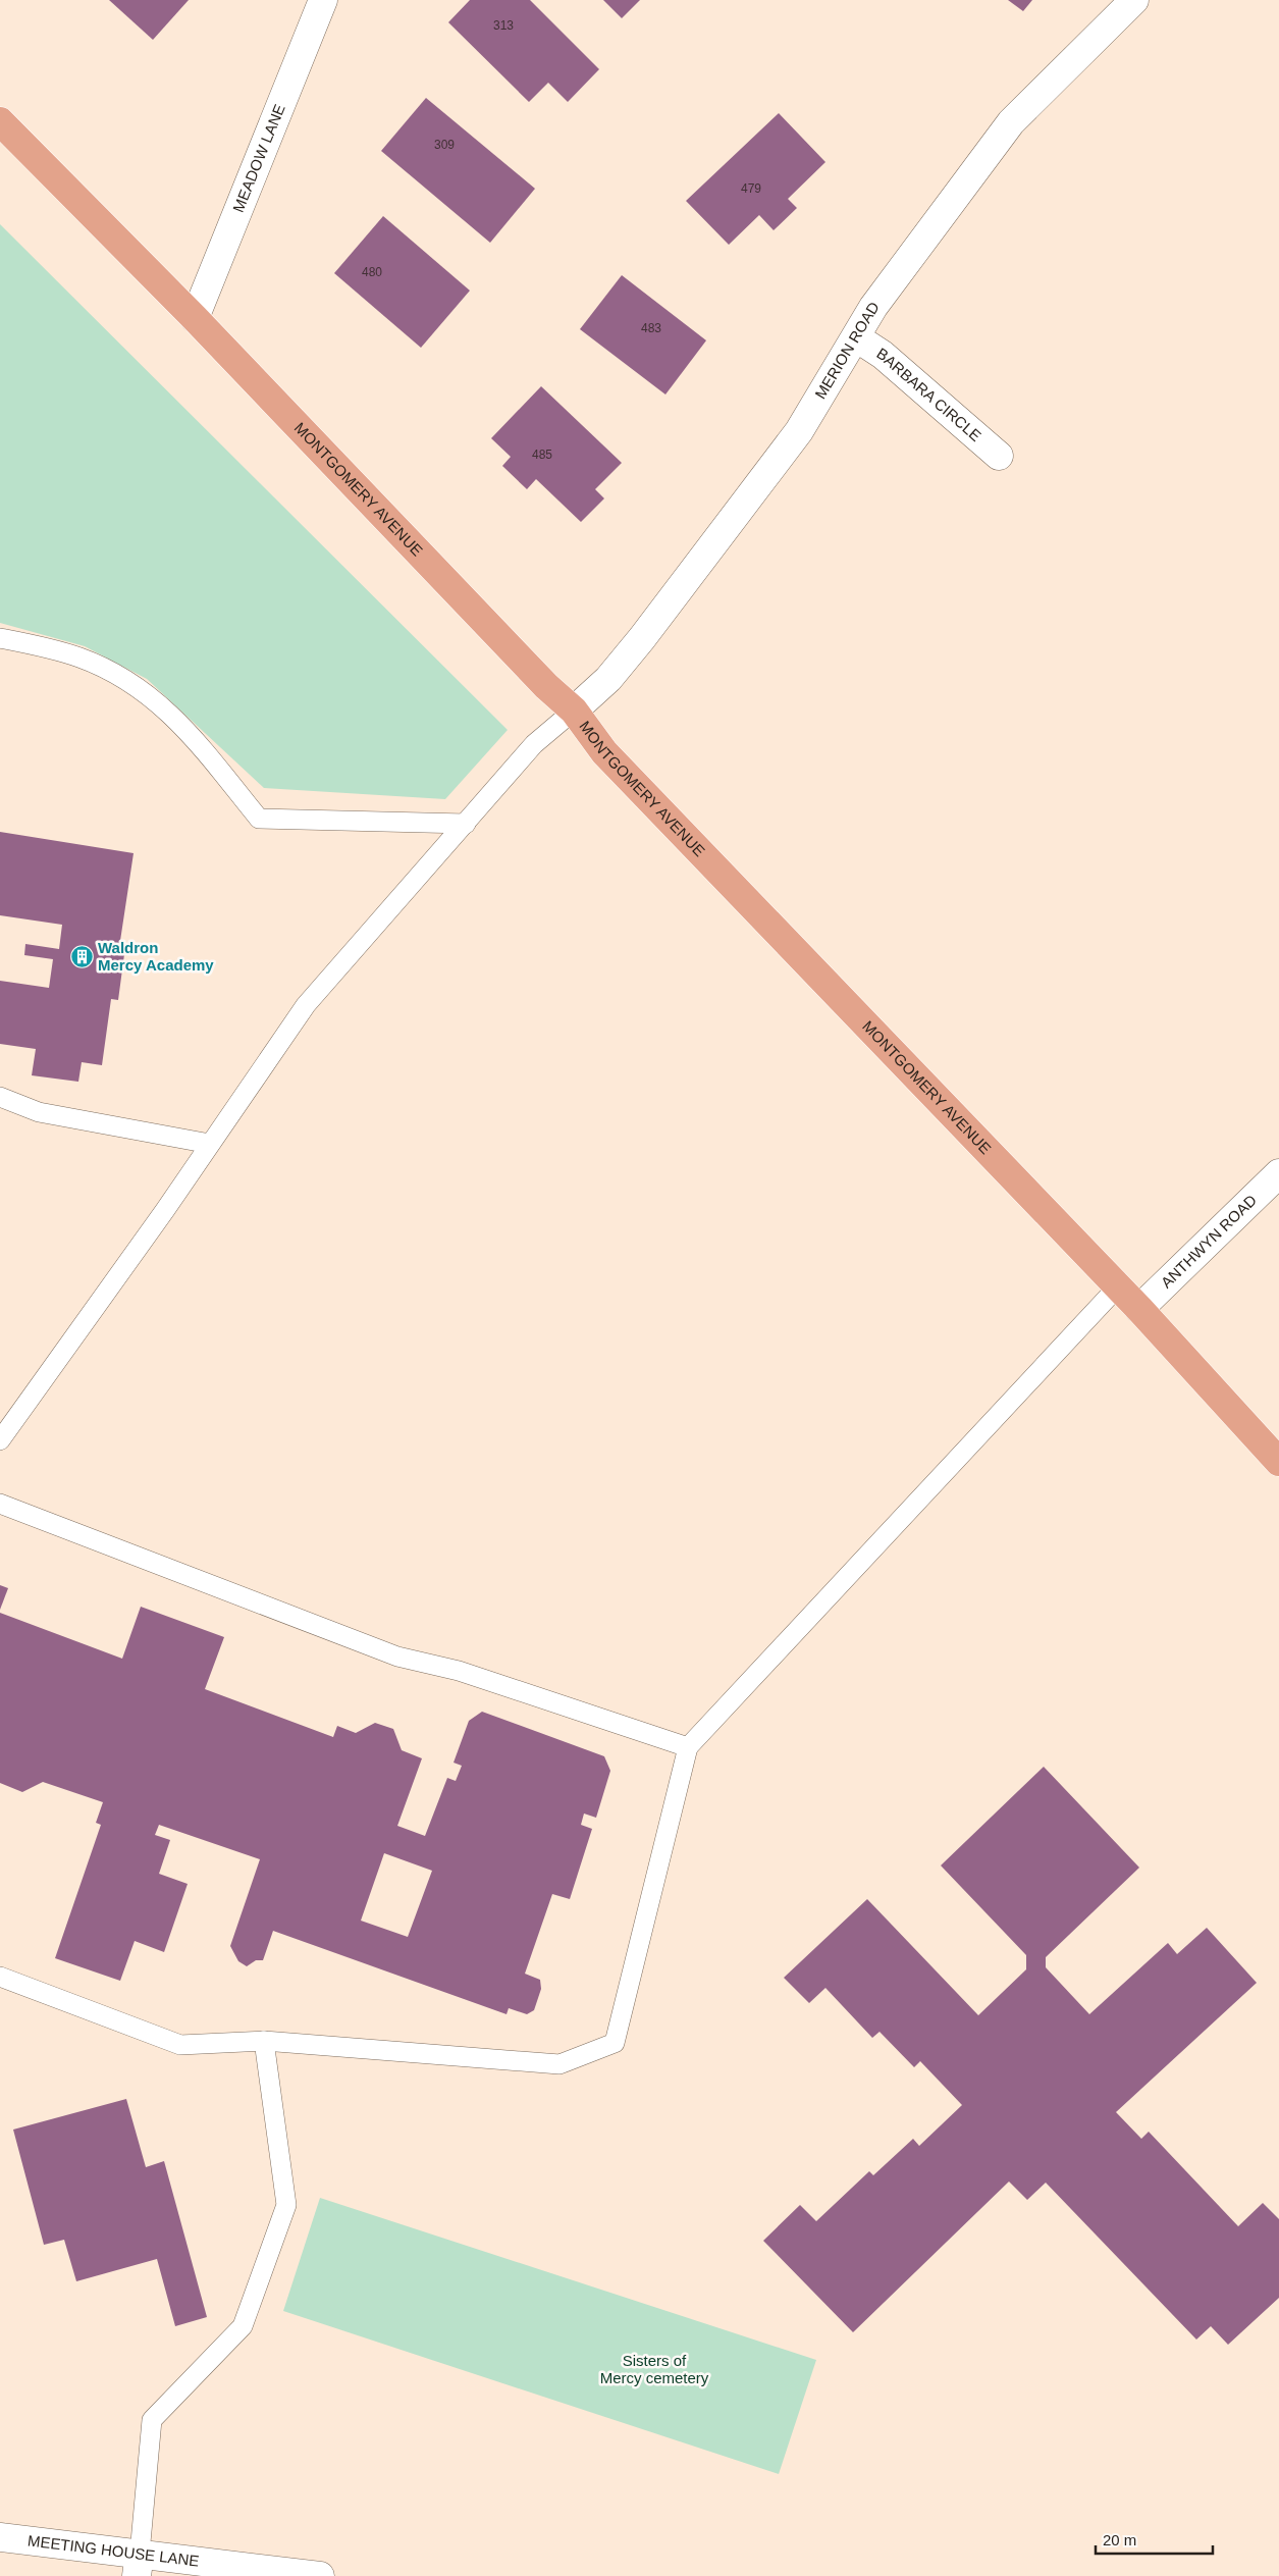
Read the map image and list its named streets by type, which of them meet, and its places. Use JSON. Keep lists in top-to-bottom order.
{
  "streets": {
    "main road": ["MONTGOMERY AVENUE"],
    "street": [
      "MEADOW LANE",
      "MERION ROAD",
      "BARBARA CIRCLE",
      "ANTHWYN ROAD",
      "MEETING HOUSE LANE"
    ]
  },
  "crossings": [
    ["MEADOW LANE", "MONTGOMERY AVENUE"],
    ["MERION ROAD", "BARBARA CIRCLE"],
    ["MERION ROAD", "MONTGOMERY AVENUE"],
    ["MONTGOMERY AVENUE", "ANTHWYN ROAD"]
  ],
  "parks": ["Sisters of Mercy cemetery"],
  "places": {
    "building": ["Waldron Mercy Academy"]
  },
  "house_numbers": [
    "313",
    "309",
    "479",
    "480",
    "483",
    "485"
  ],
  "scale_bar": "20 m"
}
